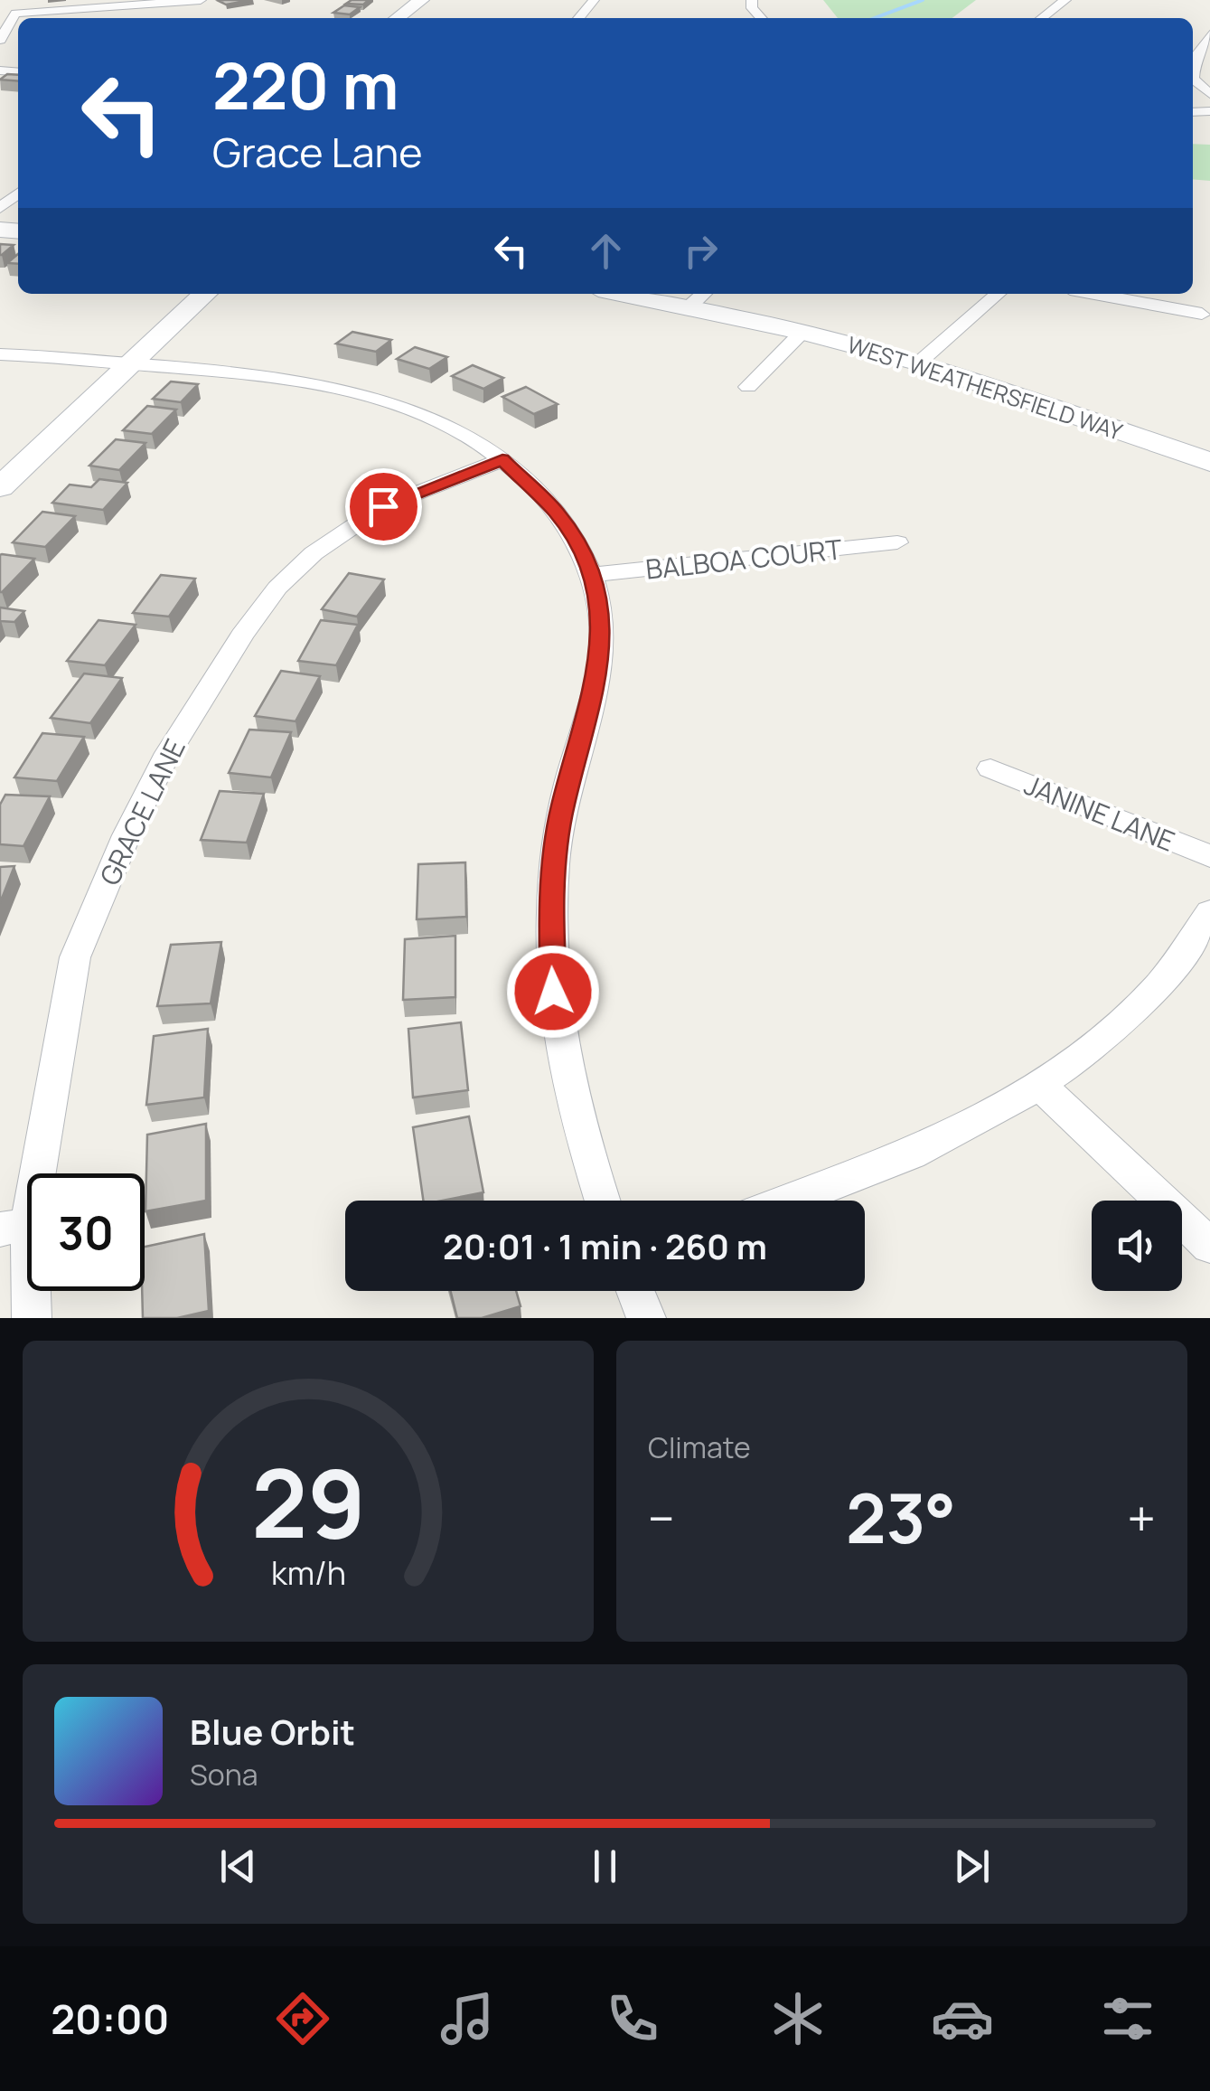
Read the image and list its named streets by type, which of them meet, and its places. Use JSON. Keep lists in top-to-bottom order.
{
  "streets": {
    "street": [
      "WEST WEATHERSFIELD WAY",
      "BALBOA COURT",
      "GRACE LANE",
      "JANINE LANE"
    ]
  },
  "page": {
    "turn": ["220 m", "Grace Lane"],
    "limit": "30",
    "trip": "20:01 · 1 min · 260 m",
    "tile": "Climate",
    "heat": ["−", "23°", "+"],
    "song": ["Blue Orbit", "Sona"],
    "tabs": "20:00",
    "gauge": ["29", "km/h"]
  }
}
